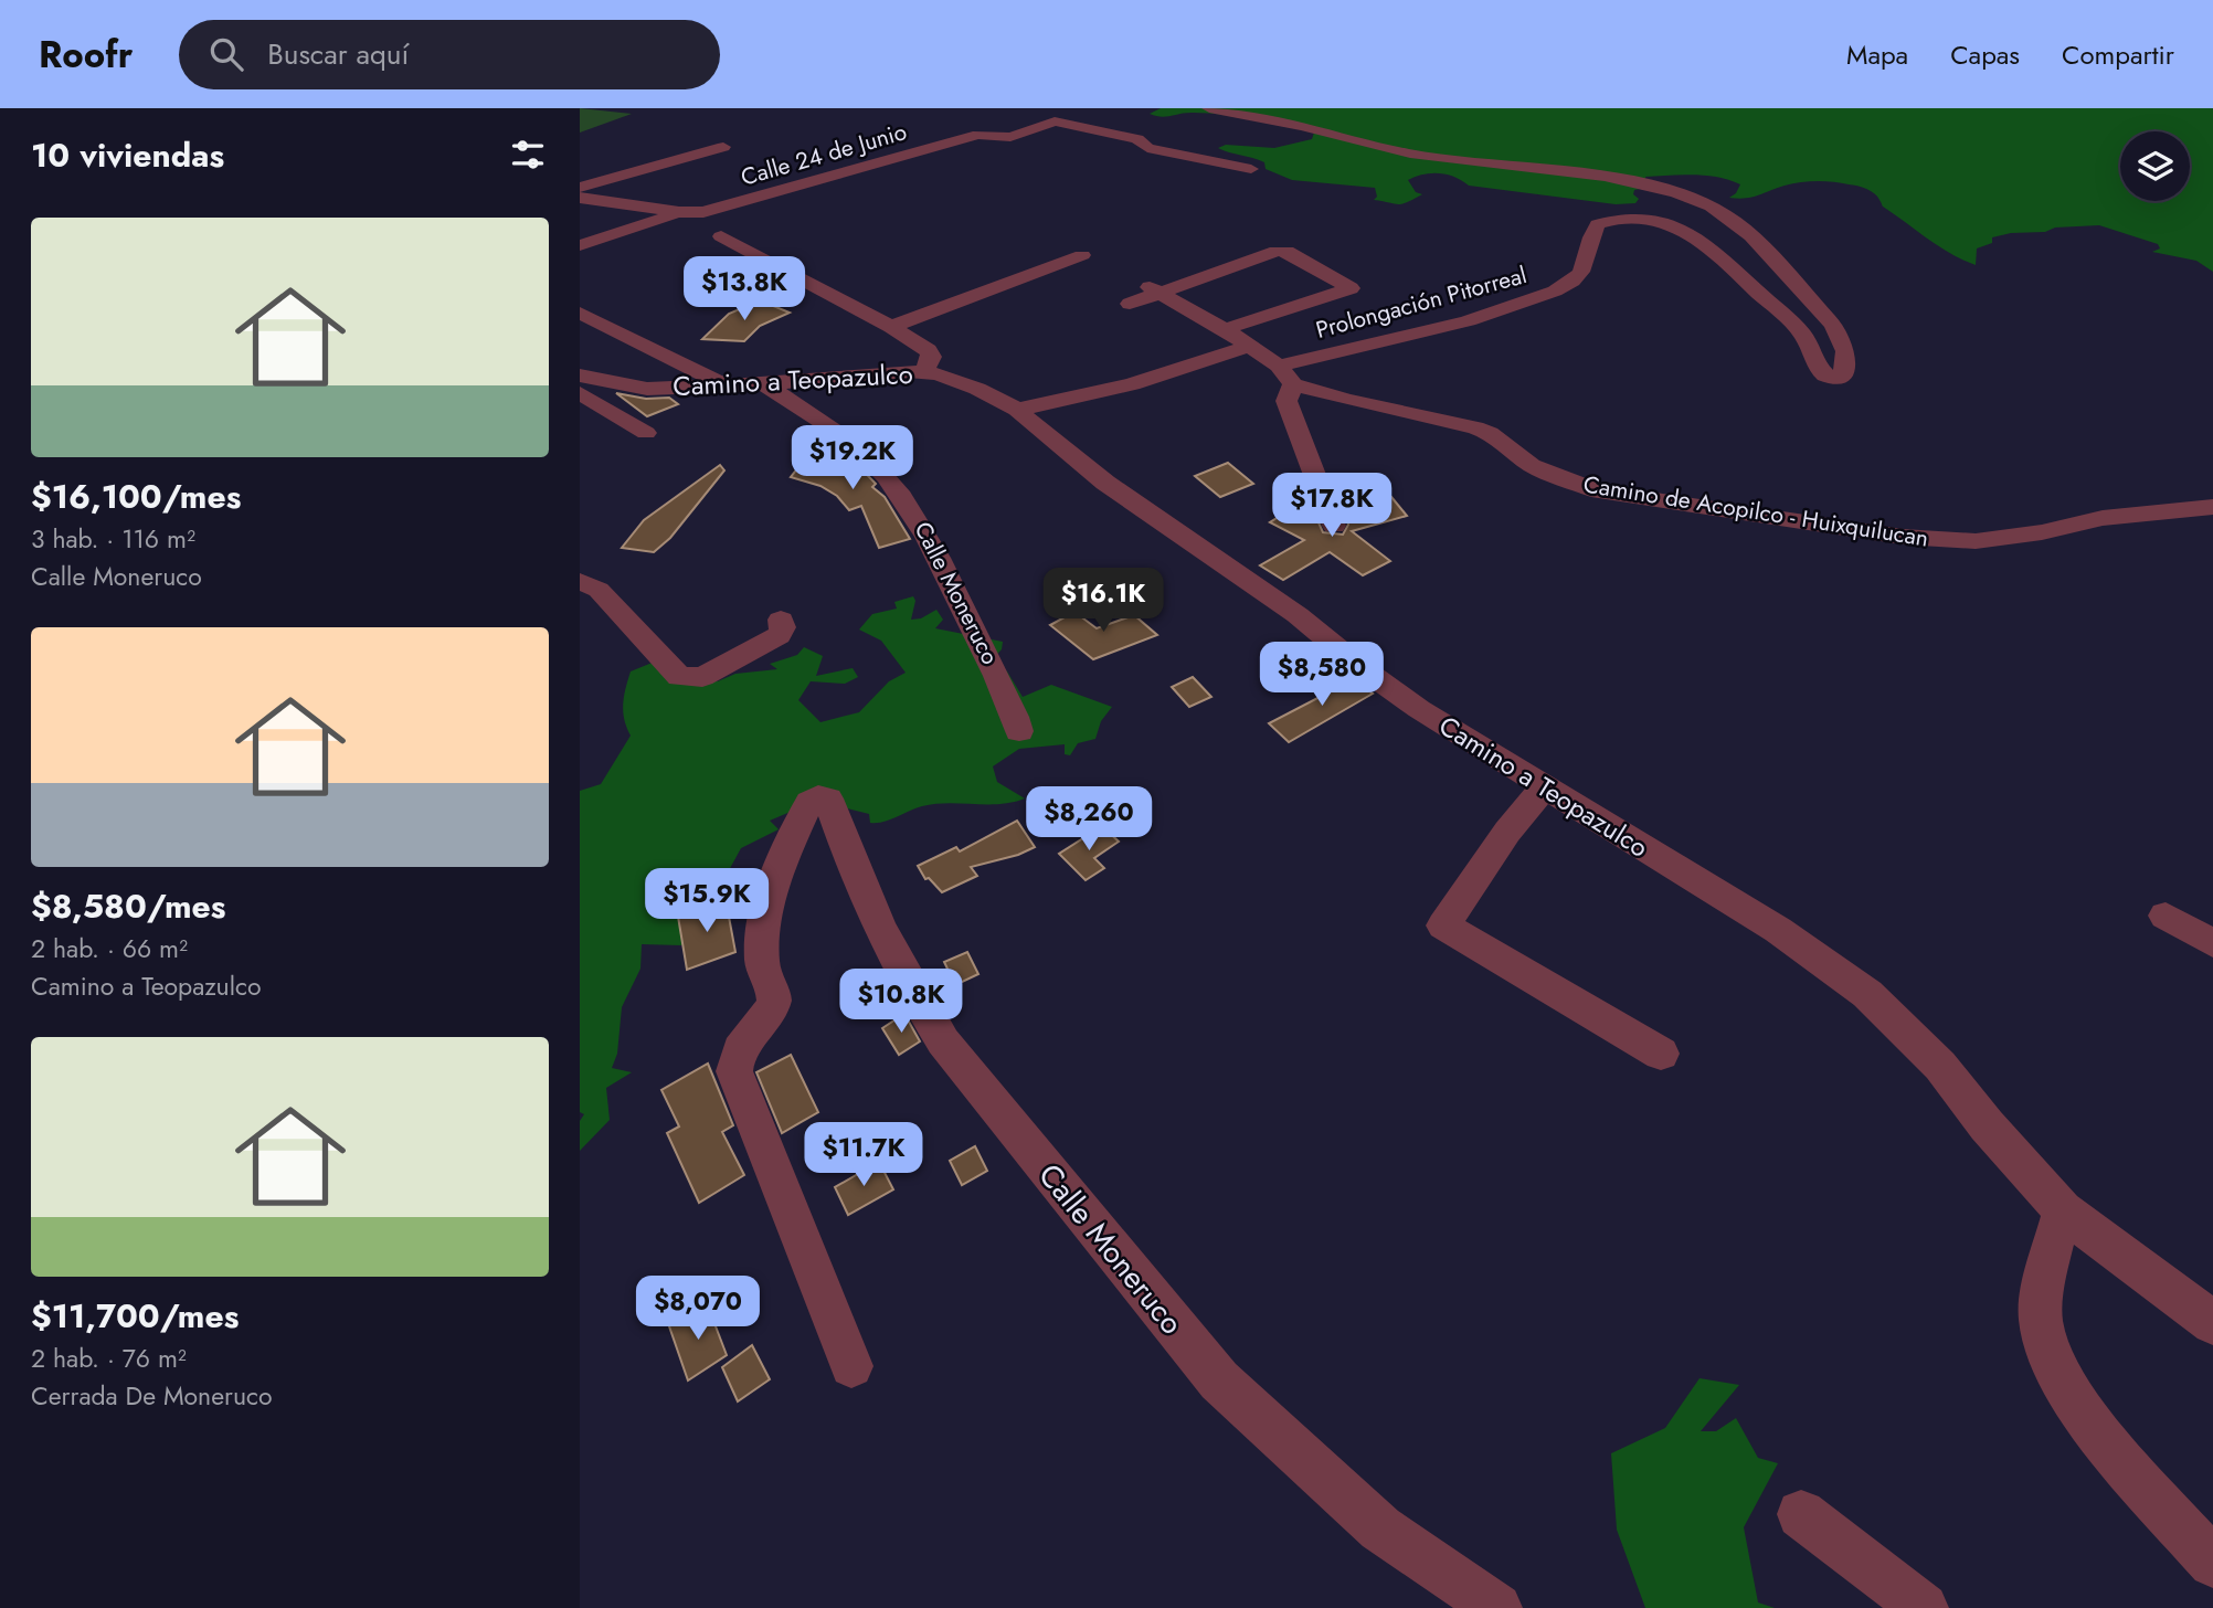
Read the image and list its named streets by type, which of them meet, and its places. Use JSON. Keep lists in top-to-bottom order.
{
  "streets": {
    "street": [
      "Calle 24 de Junio",
      "Prolongación Pitorreal",
      "Camino a Teopazulco",
      "Camino de Acopilco - Huixquilucan",
      "Calle Moneruco"
    ]
  },
  "crossings": [
    ["Prolongación Pitorreal", "Camino de Acopilco - Huixquilucan"],
    ["Camino a Teopazulco", "Calle Moneruco"]
  ],
  "page": {
    "header": "Roofr",
    "search": "Buscar aquí",
    "nav": ["Mapa", "Capas", "Compartir"],
    "heading": "10 viviendas",
    "list": [
      {
        "name": "$16,100/mes",
        "note": "3 hab. · 116 m² · Calle Moneruco"
      },
      {
        "name": "$8,580/mes",
        "note": "2 hab. · 66 m² · Camino a Teopazulco"
      },
      {
        "name": "$11,700/mes",
        "note": "2 hab. · 76 m² · Cerrada De Moneruco"
      }
    ],
    "price": [
      "$13.8K",
      "$19.2K",
      "$17.8K",
      "$16.1K",
      "$8,580",
      "$8,260",
      "$15.9K",
      "$10.8K",
      "$11.7K",
      "$8,070"
    ]
  }
}
